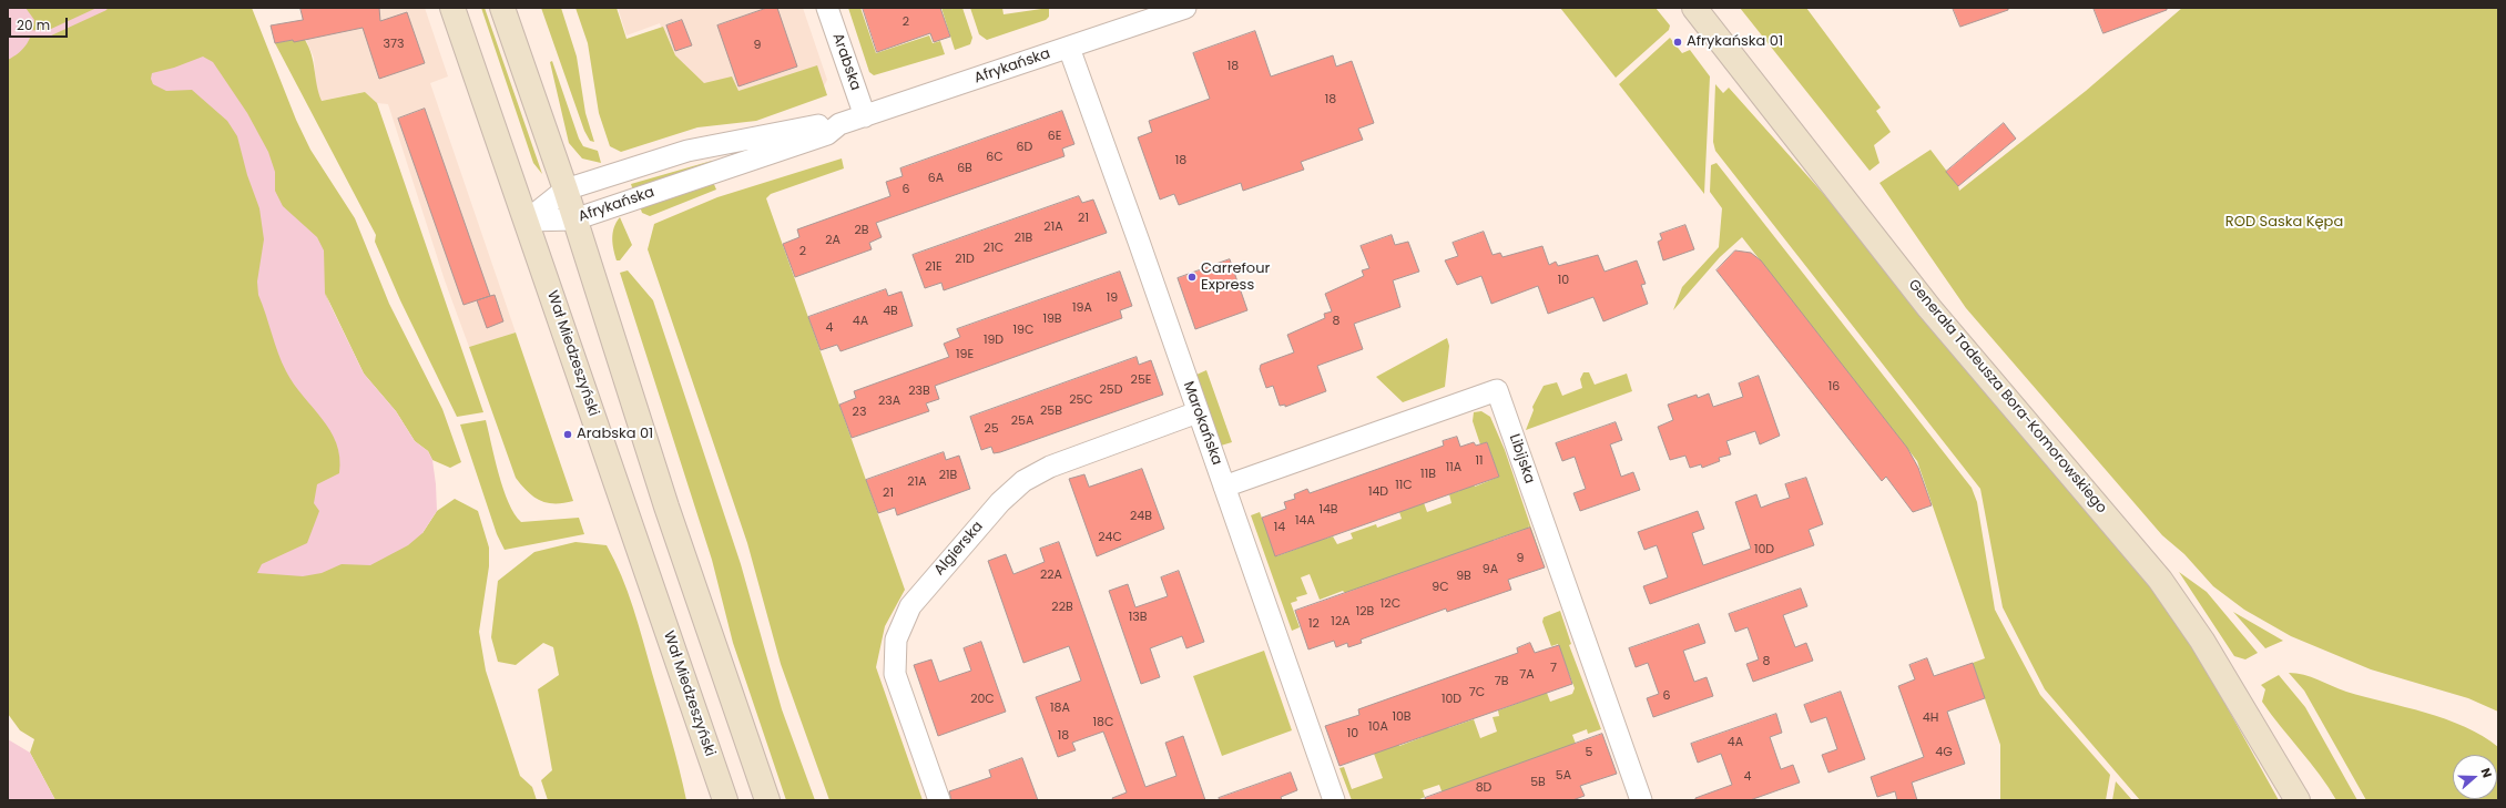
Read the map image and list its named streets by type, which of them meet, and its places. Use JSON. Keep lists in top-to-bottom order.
{
  "streets": {
    "main road": ["Wał Miedzeszyński", "Generała Tadeusza Bora-Komorowskiego"],
    "street": [
      "Arabska",
      "Afrykańska",
      "Marokańska",
      "Libijska",
      "Algierska"
    ]
  },
  "crossings": [
    ["Arabska", "Afrykańska"],
    ["Afrykańska", "Wał Miedzeszyński"],
    ["Afrykańska", "Marokańska"],
    ["Marokańska", "Libijska"],
    ["Marokańska", "Algierska"]
  ],
  "parks": ["ROD Saska Kępa"],
  "places": ["Afrykańska 01", "Carrefour Express", "Arabska 01"],
  "house_numbers": [
    "2",
    "373",
    "9",
    "18",
    "18",
    "6E",
    "6D",
    "6C",
    "18",
    "6B",
    "6A",
    "6",
    "21",
    "21A",
    "2B",
    "21B",
    "2A",
    "21C",
    "2",
    "21D",
    "21E",
    "10",
    "19",
    "19A",
    "4B",
    "19B",
    "4A",
    "8",
    "4",
    "19C",
    "19D",
    "19E",
    "25E",
    "16",
    "25D",
    "23B",
    "25C",
    "23A",
    "25B",
    "23",
    "25A",
    "25",
    "11",
    "11A",
    "11B",
    "21B",
    "21A",
    "11C",
    "14D",
    "21",
    "14B",
    "24B",
    "14A",
    "14",
    "24C",
    "10D",
    "9",
    "9A",
    "22A",
    "9B",
    "9C",
    "12C",
    "22B",
    "12B",
    "13B",
    "12A",
    "12",
    "8",
    "7",
    "7A",
    "7B",
    "7C",
    "6",
    "20C",
    "10D",
    "18A",
    "10B",
    "4H",
    "18C",
    "10A",
    "10",
    "18",
    "4A",
    "5",
    "4G",
    "5A",
    "4",
    "5B",
    "8D"
  ],
  "scale_bar": "20 m",
  "north": "right"
}
